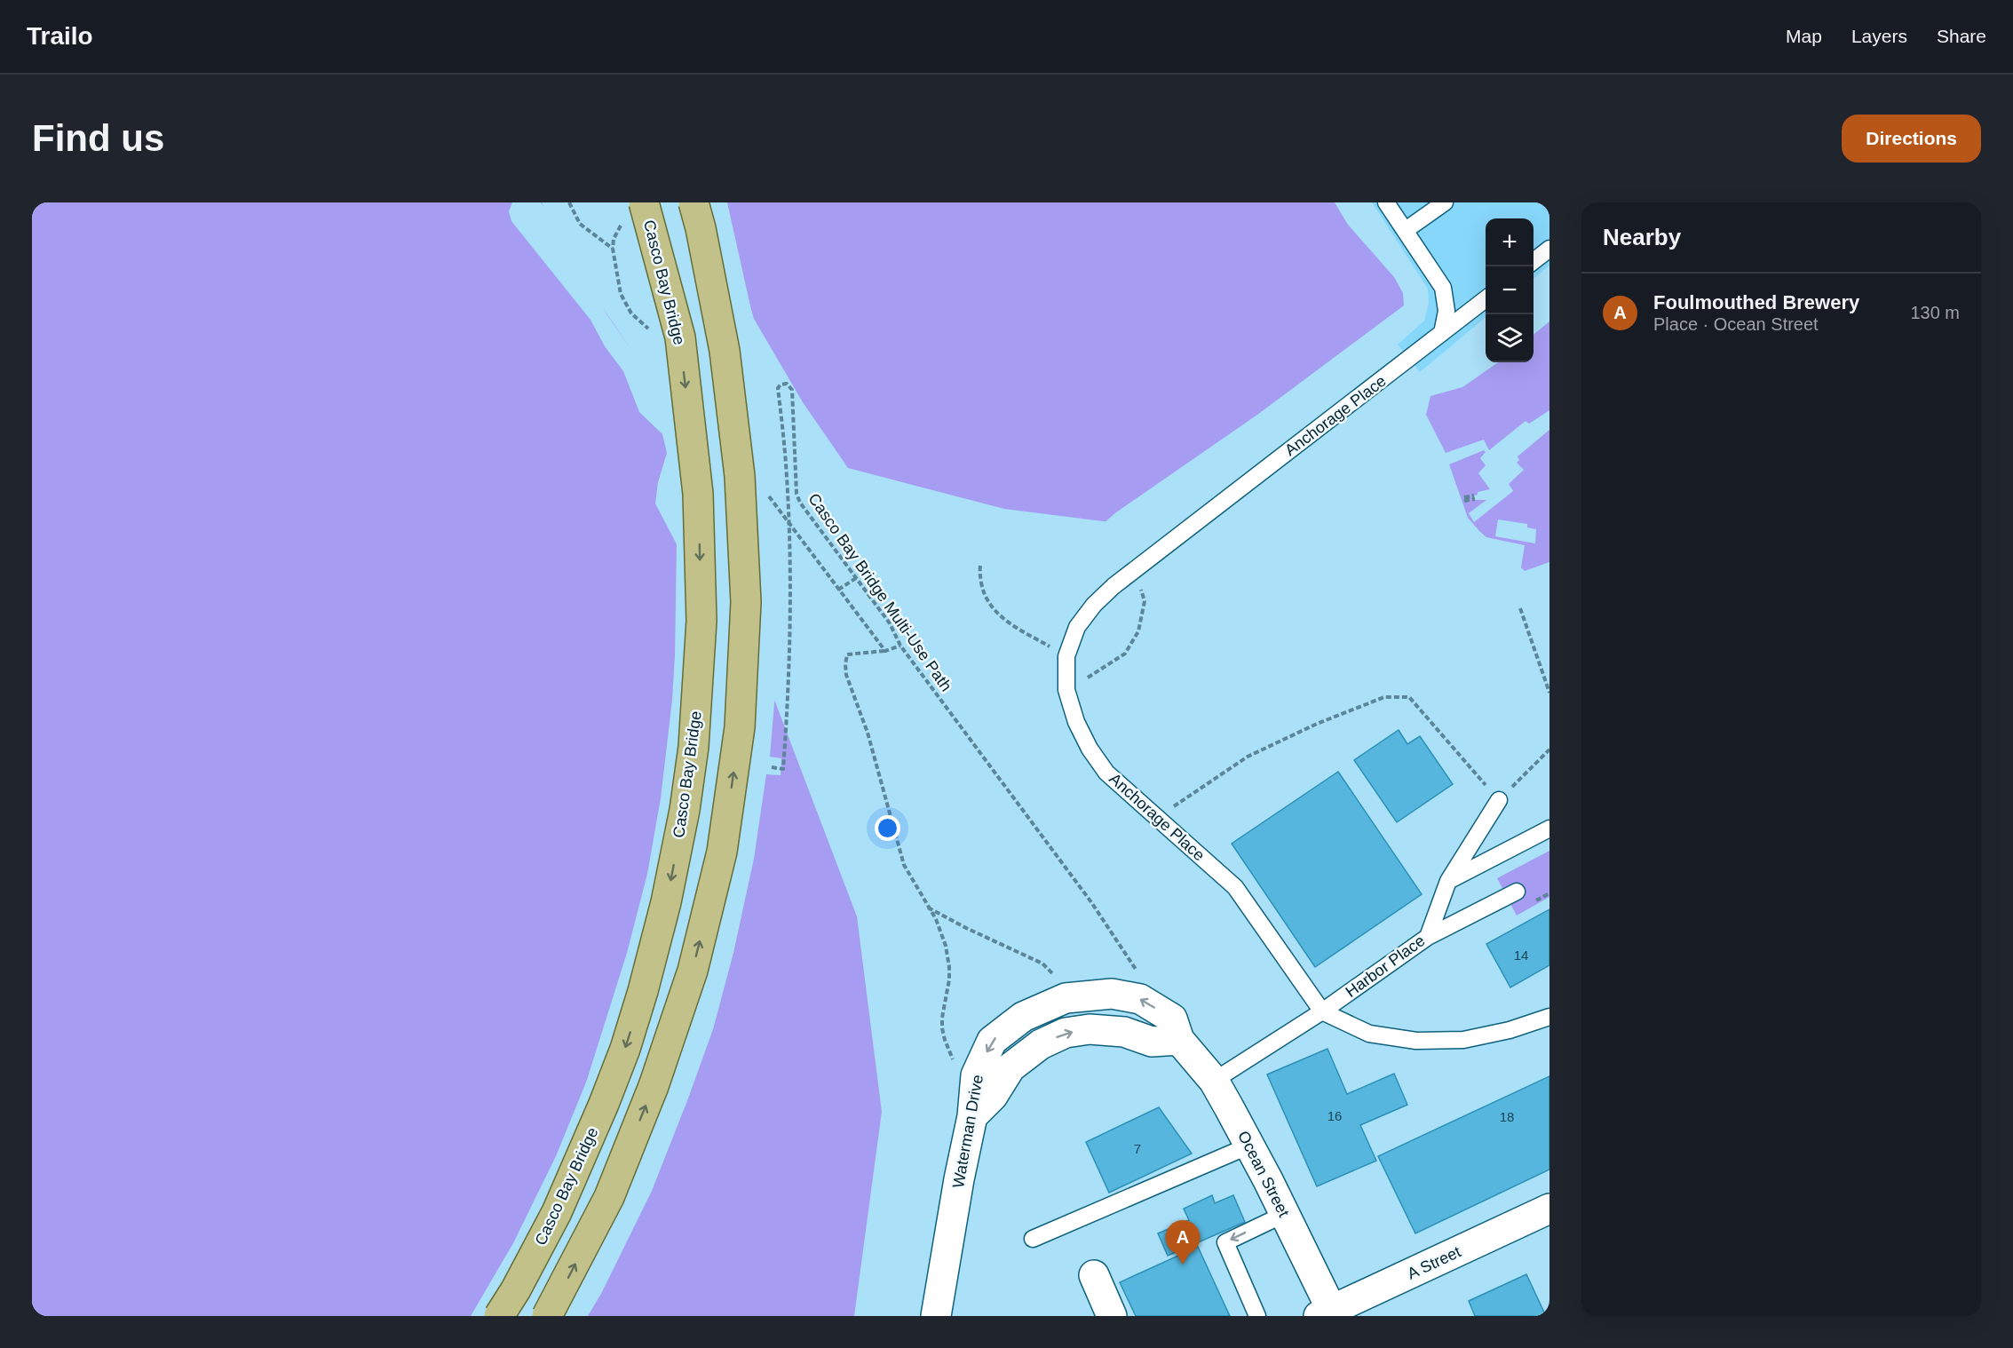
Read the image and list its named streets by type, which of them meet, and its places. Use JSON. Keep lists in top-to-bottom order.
{
  "streets": {
    "main road": ["Casco Bay Bridge"],
    "street": ["Waterman Drive", "Ocean Street", "A Street"],
    "lane": ["Anchorage Place", "Harbor Place"],
    "path": ["Casco Bay Bridge Multi-Use Path"]
  },
  "crossings": [
    ["Anchorage Place", "Harbor Place"],
    ["Harbor Place", "Ocean Street"],
    ["Waterman Drive", "Ocean Street"],
    ["Ocean Street", "A Street"]
  ],
  "house_numbers": [
    "14",
    "16",
    "18",
    "7"
  ],
  "page": {
    "header": "Trailo",
    "nav": ["Map", "Layers", "Share"],
    "buttons": "Directions",
    "title": "Find us",
    "heading": "Nearby",
    "map_buttons": ["+", "−"],
    "list": [
      {
        "mark": "A",
        "name": "Foulmouthed Brewery",
        "note": "Place · Ocean Street",
        "value": "130 m"
      }
    ],
    "pins": "A"
  }
}
